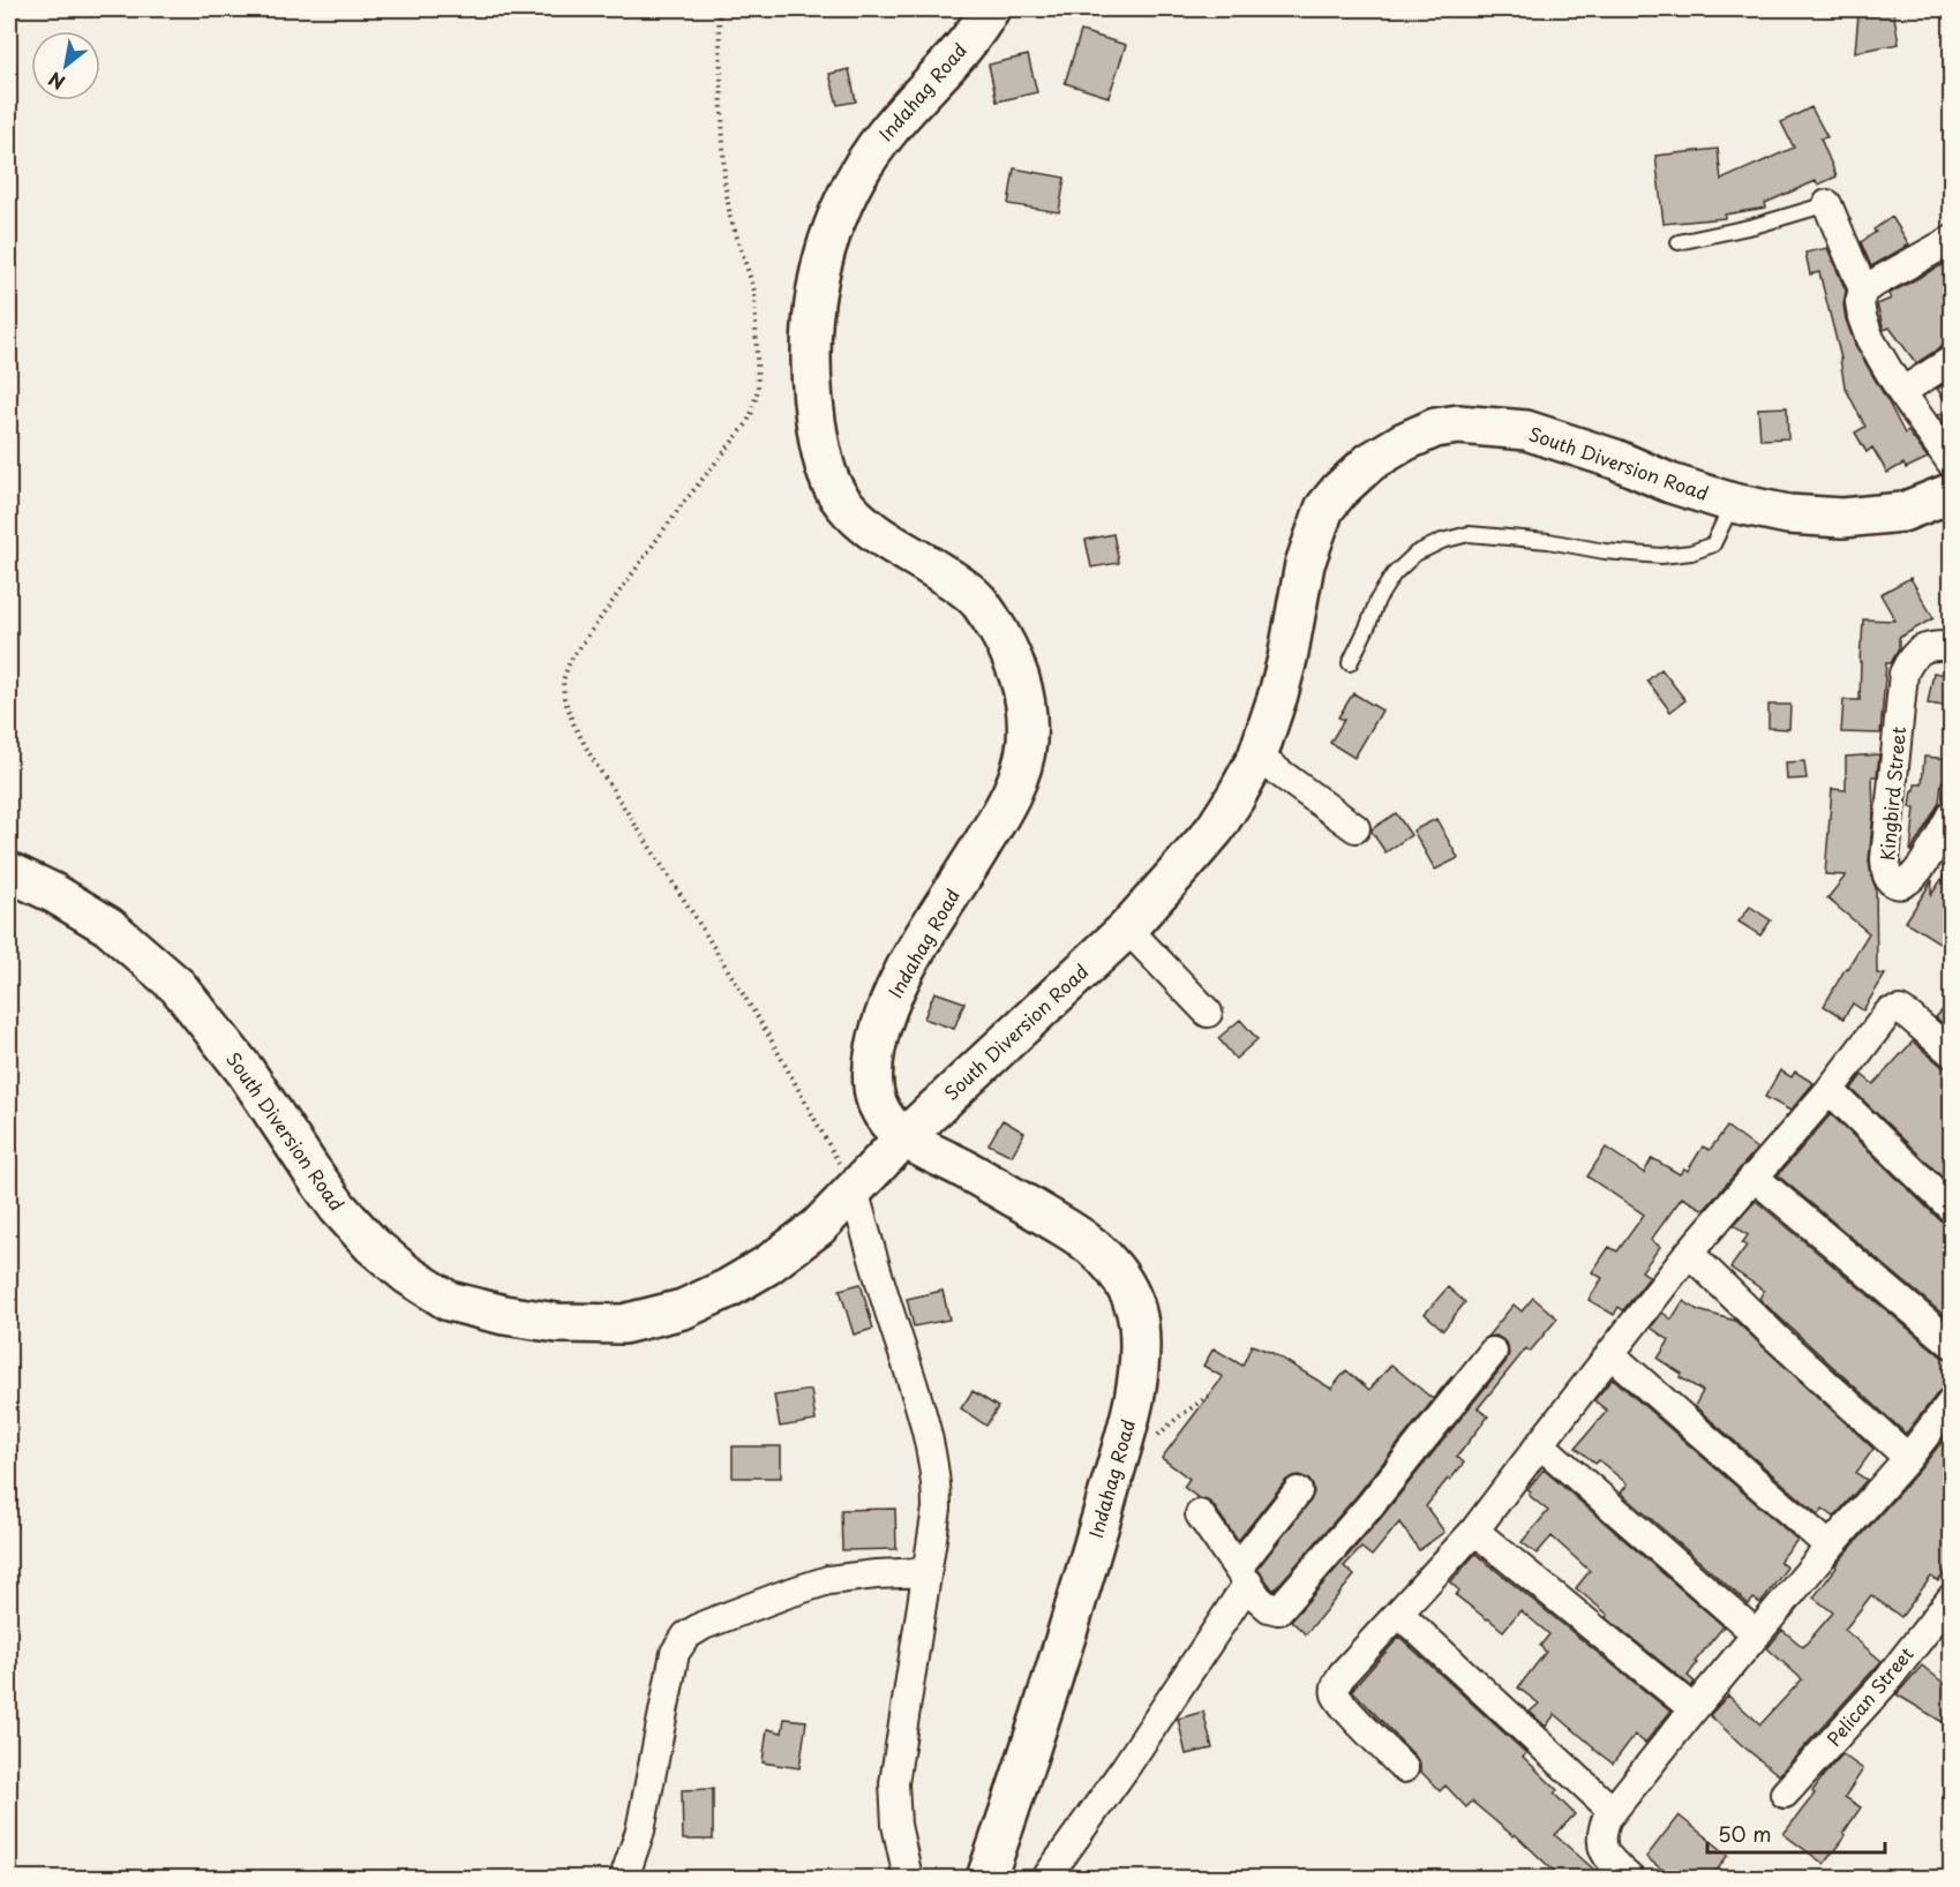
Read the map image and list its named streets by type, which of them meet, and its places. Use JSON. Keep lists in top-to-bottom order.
{
  "streets": {
    "main road": ["Indahag Road", "South Diversion Road"],
    "street": ["Kingbird Street", "Pelican Street"]
  },
  "crossings": [
    ["Indahag Road", "South Diversion Road"]
  ],
  "scale_bar": "50 m",
  "north": "bottom left"
}
